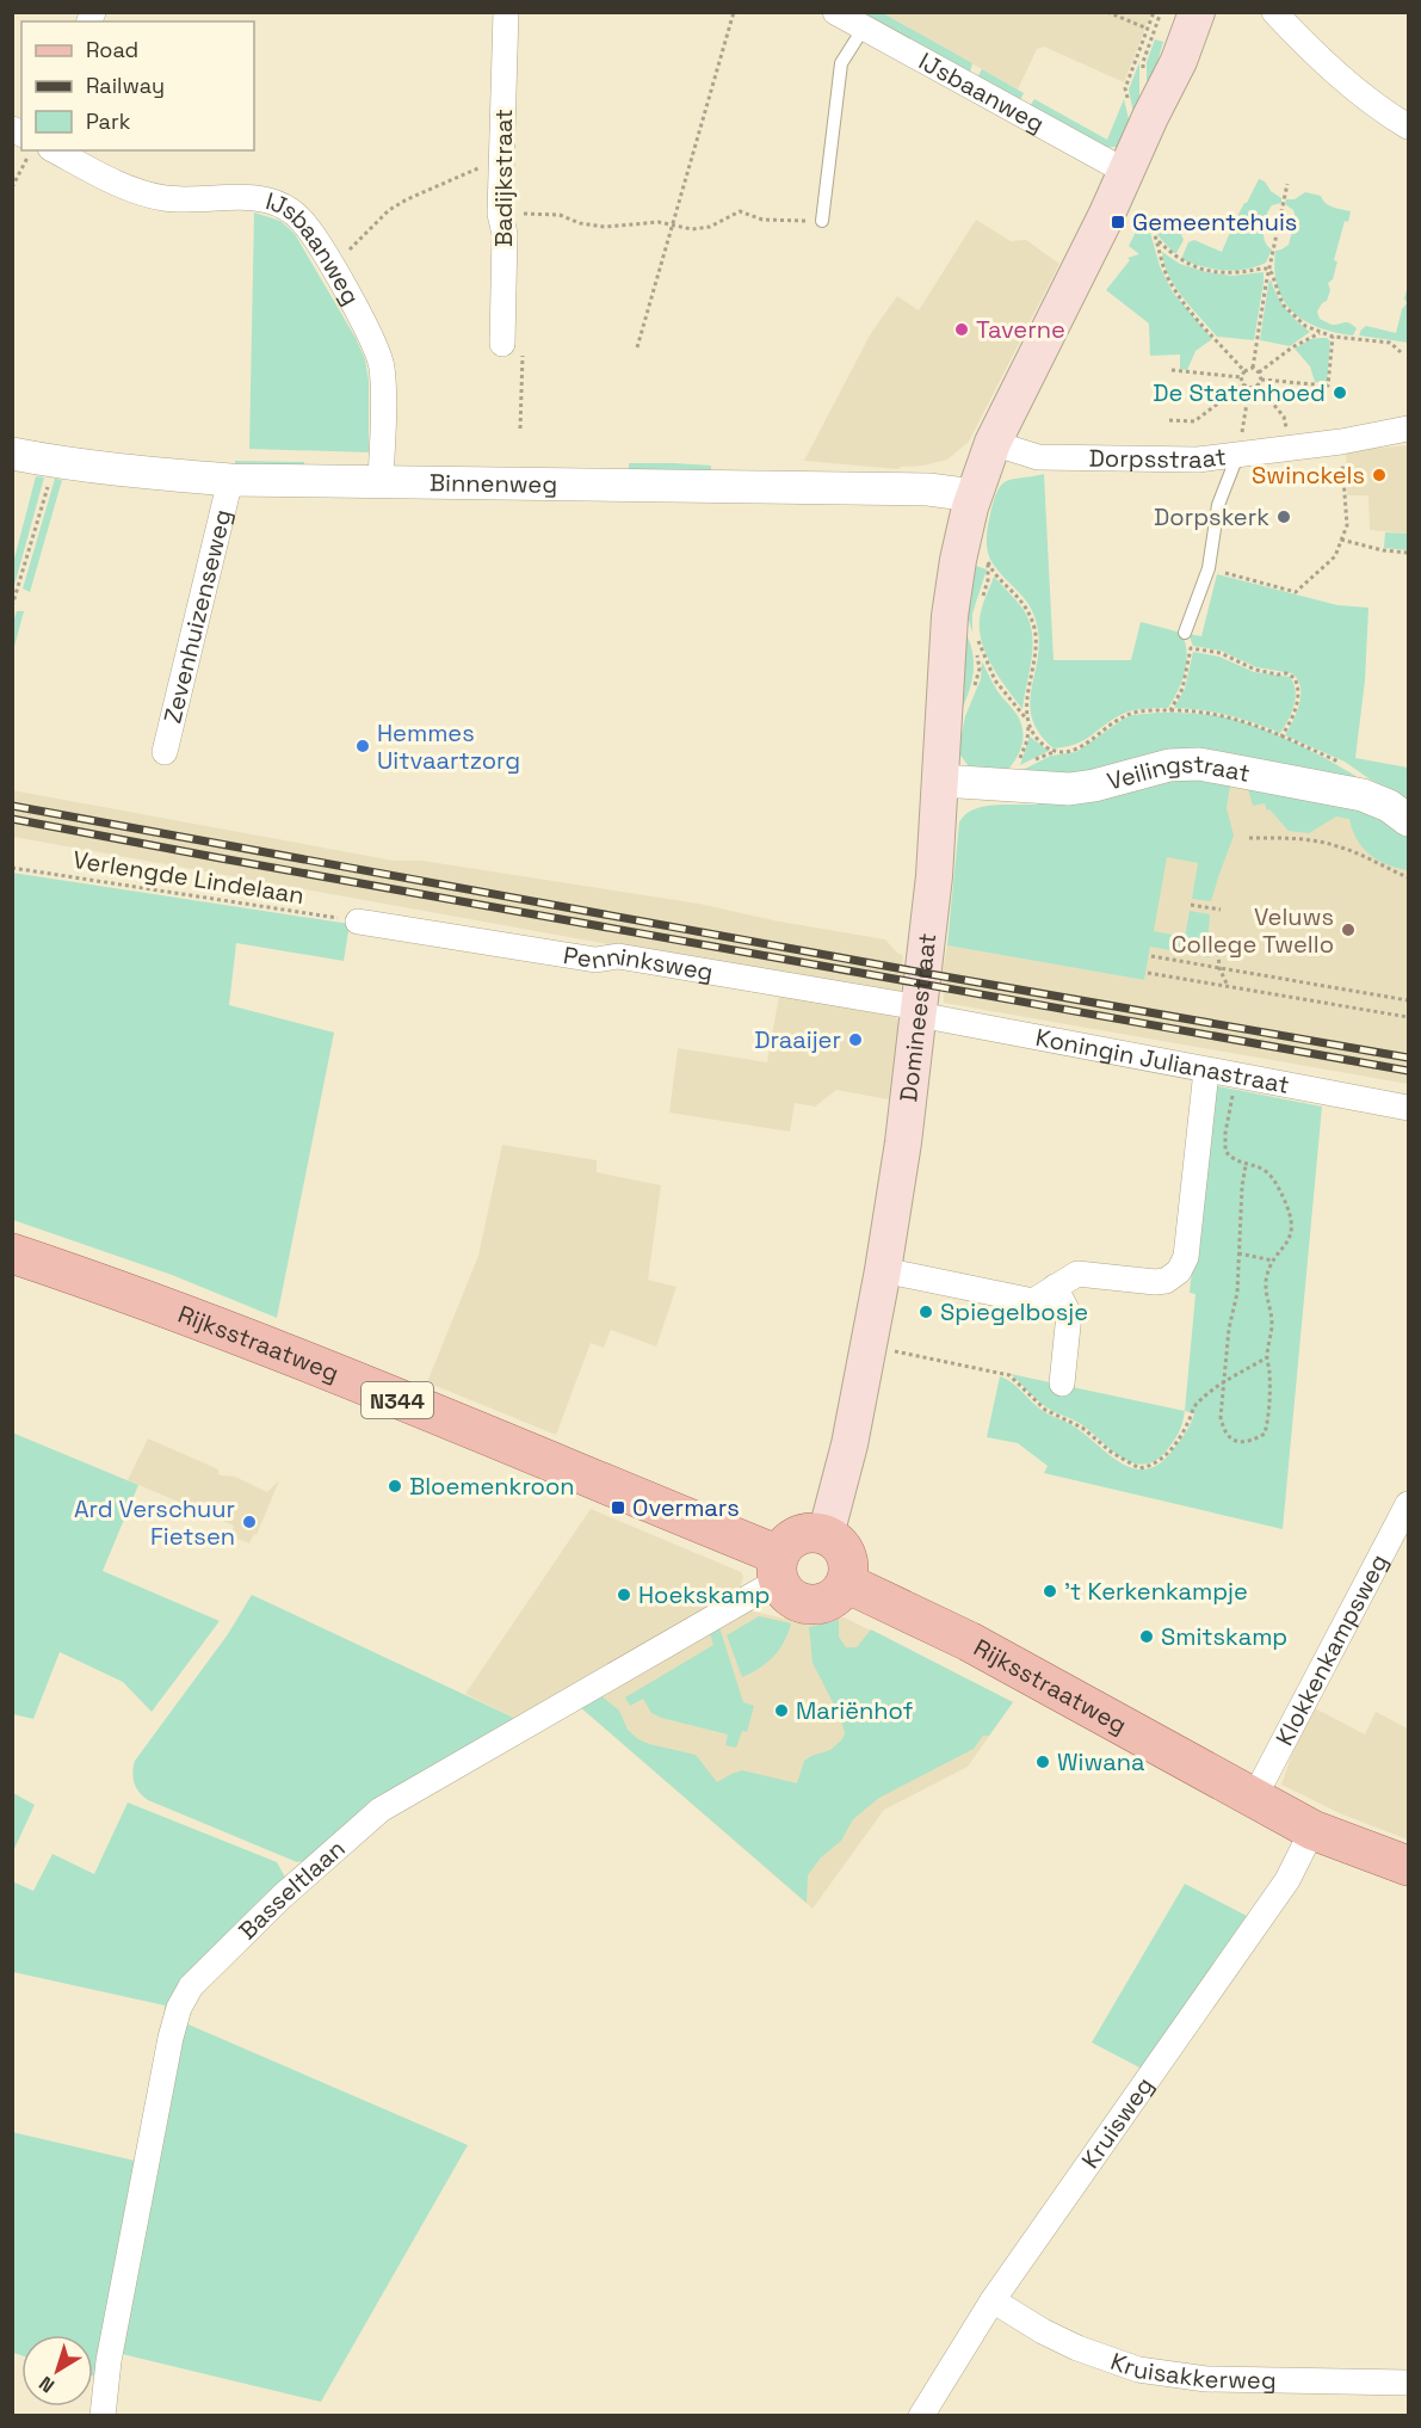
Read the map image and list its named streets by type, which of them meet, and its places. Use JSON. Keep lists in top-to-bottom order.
{
  "streets": {
    "main road": ["Domineestraat", "Rijksstraatweg", "N344"],
    "street": [
      "IJsbaanweg",
      "Badijkstraat",
      "Dorpsstraat",
      "Binnenweg",
      "Zevenhuizenseweg",
      "Veilingstraat",
      "Penninksweg",
      "Koningin Julianastraat",
      "Klokkenkampsweg",
      "Basseltlaan",
      "Kruisweg",
      "Kruisakkerweg"
    ],
    "path": ["Verlengde Lindelaan"]
  },
  "crossings": [
    ["IJsbaanweg", "Binnenweg"],
    ["IJsbaanweg", "Domineestraat"],
    ["Dorpsstraat", "Domineestraat"],
    ["Binnenweg", "Zevenhuizenseweg"],
    ["Binnenweg", "Domineestraat"],
    ["Veilingstraat", "Domineestraat"],
    ["Verlengde Lindelaan", "Penninksweg"],
    ["Penninksweg", "Domineestraat"],
    ["Penninksweg", "Koningin Julianastraat"],
    ["Domineestraat", "Koningin Julianastraat"],
    ["Domineestraat", "Rijksstraatweg"],
    ["Domineestraat", "Basseltlaan"],
    ["Rijksstraatweg", "Klokkenkampsweg"],
    ["Rijksstraatweg", "Basseltlaan"],
    ["Rijksstraatweg", "Kruisweg"],
    ["Kruisweg", "Kruisakkerweg"]
  ],
  "places": {
    "transit": ["Gemeentehuis", "Overmars"],
    "other": [
      "Taverne",
      "De Statenhoed",
      "Swinckels",
      "Dorpskerk",
      "Hemmes Uitvaartzorg",
      "Veluws College Twello",
      "Draaijer",
      "Spiegelbosje",
      "Bloemenkroon",
      "Ard Verschuur Fietsen",
      "'t Kerkenkampje",
      "Hoekskamp",
      "Smitskamp",
      "Mariënhof",
      "Wiwana"
    ]
  },
  "legend": ["Road", "Railway", "Park"],
  "north": "bottom left"
}
